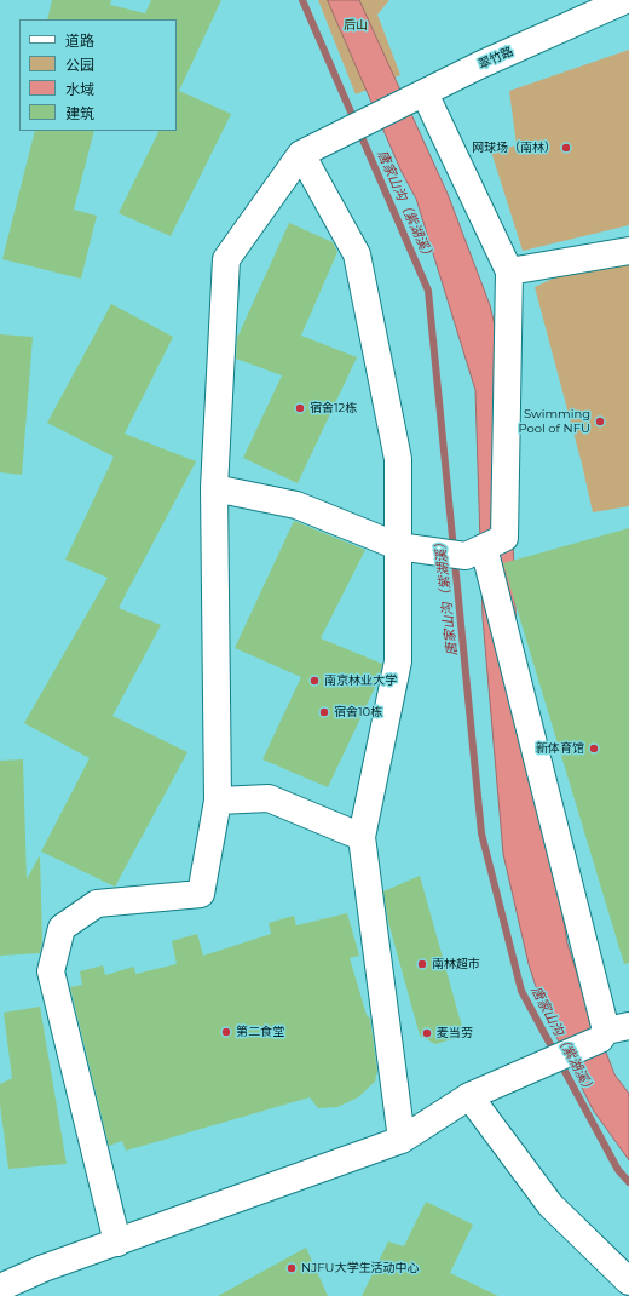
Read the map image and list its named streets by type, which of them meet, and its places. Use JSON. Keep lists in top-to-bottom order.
{
  "streets": {
    "lane": ["翠竹路"]
  },
  "water": ["唐家山沟（紫湖溪）"],
  "parks": ["后山"],
  "places": [
    "网球场（南林）",
    "宿舍12栋",
    "Swimming Pool of NFU",
    "南京林业大学",
    "宿舍10栋",
    "新体育馆",
    "南林超市",
    "第二食堂",
    "麦当劳",
    "NJFU大学生活动中心"
  ],
  "legend": [
    "道路",
    "公园",
    "水域",
    "建筑"
  ]
}
